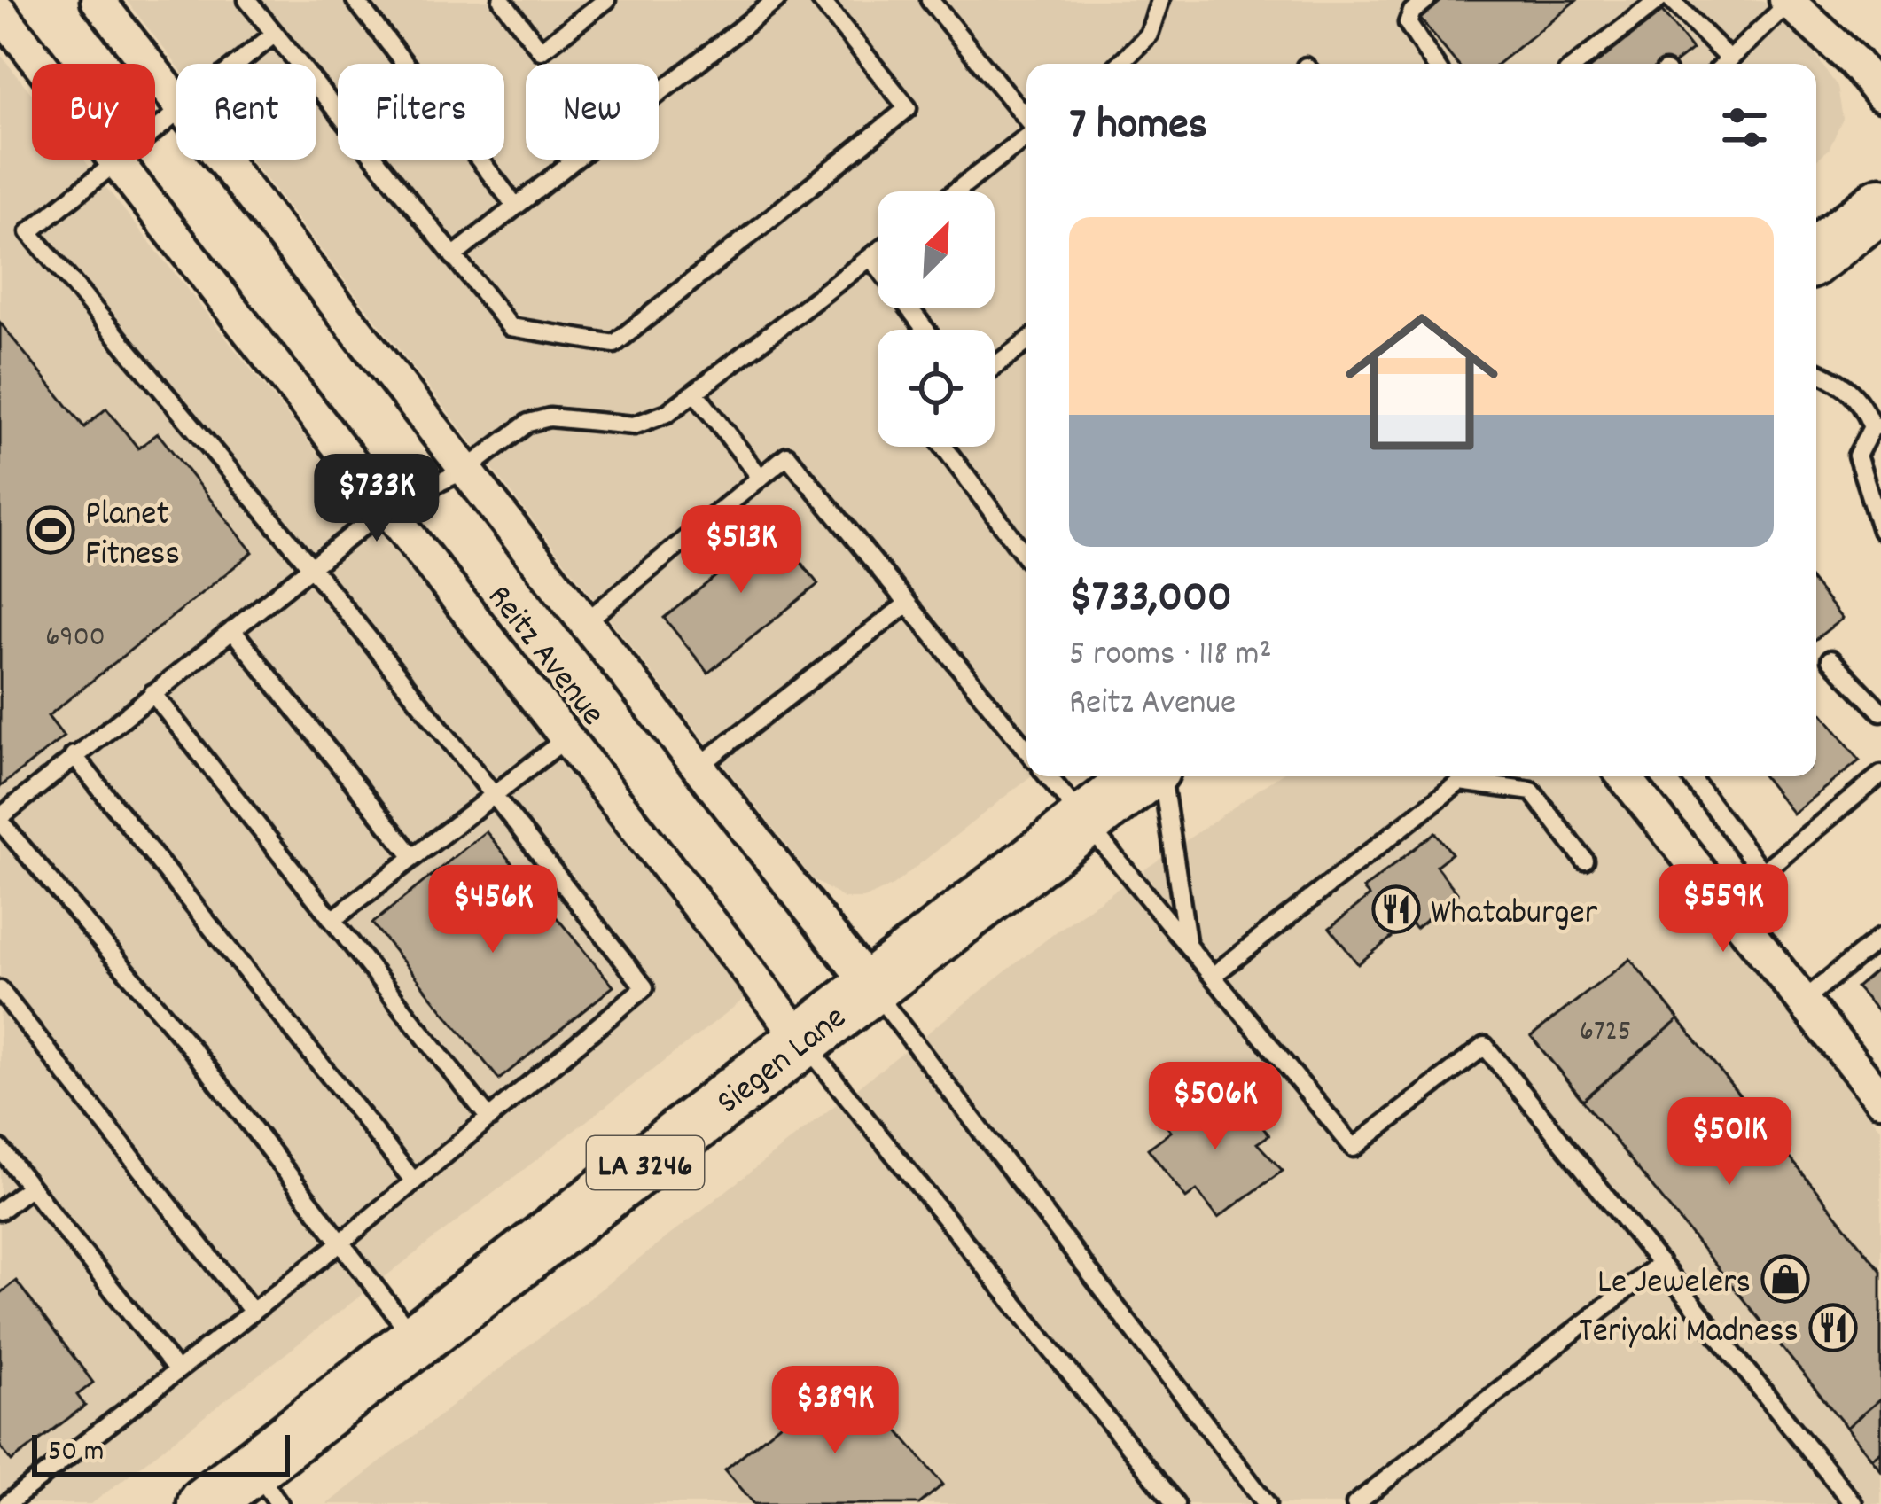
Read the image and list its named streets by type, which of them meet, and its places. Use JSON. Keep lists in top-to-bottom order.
{
  "streets": {
    "main road": ["Siegen Lane", "LA 3246"],
    "street": ["Reitz Avenue"]
  },
  "crossings": [
    ["Reitz Avenue", "Siegen Lane"]
  ],
  "places": {
    "sports": ["Planet Fitness"],
    "restaurant": ["Whataburger", "Teriyaki Madness"],
    "shop": ["Le Jewelers"]
  },
  "house_numbers": ["6900", "6725"],
  "scale_bar": "50 m",
  "north": "top right",
  "page": {
    "chip": [
      "Buy",
      "Rent",
      "Filters",
      "New"
    ],
    "heading": "7 homes",
    "list": [
      {
        "name": "$733,000",
        "note": "5 rooms · 118 m² · Reitz Avenue"
      }
    ],
    "price": [
      "$733K",
      "$513K",
      "$559K",
      "$456K",
      "$506K",
      "$501K",
      "$389K"
    ],
    "scale": "50 m"
  }
}
